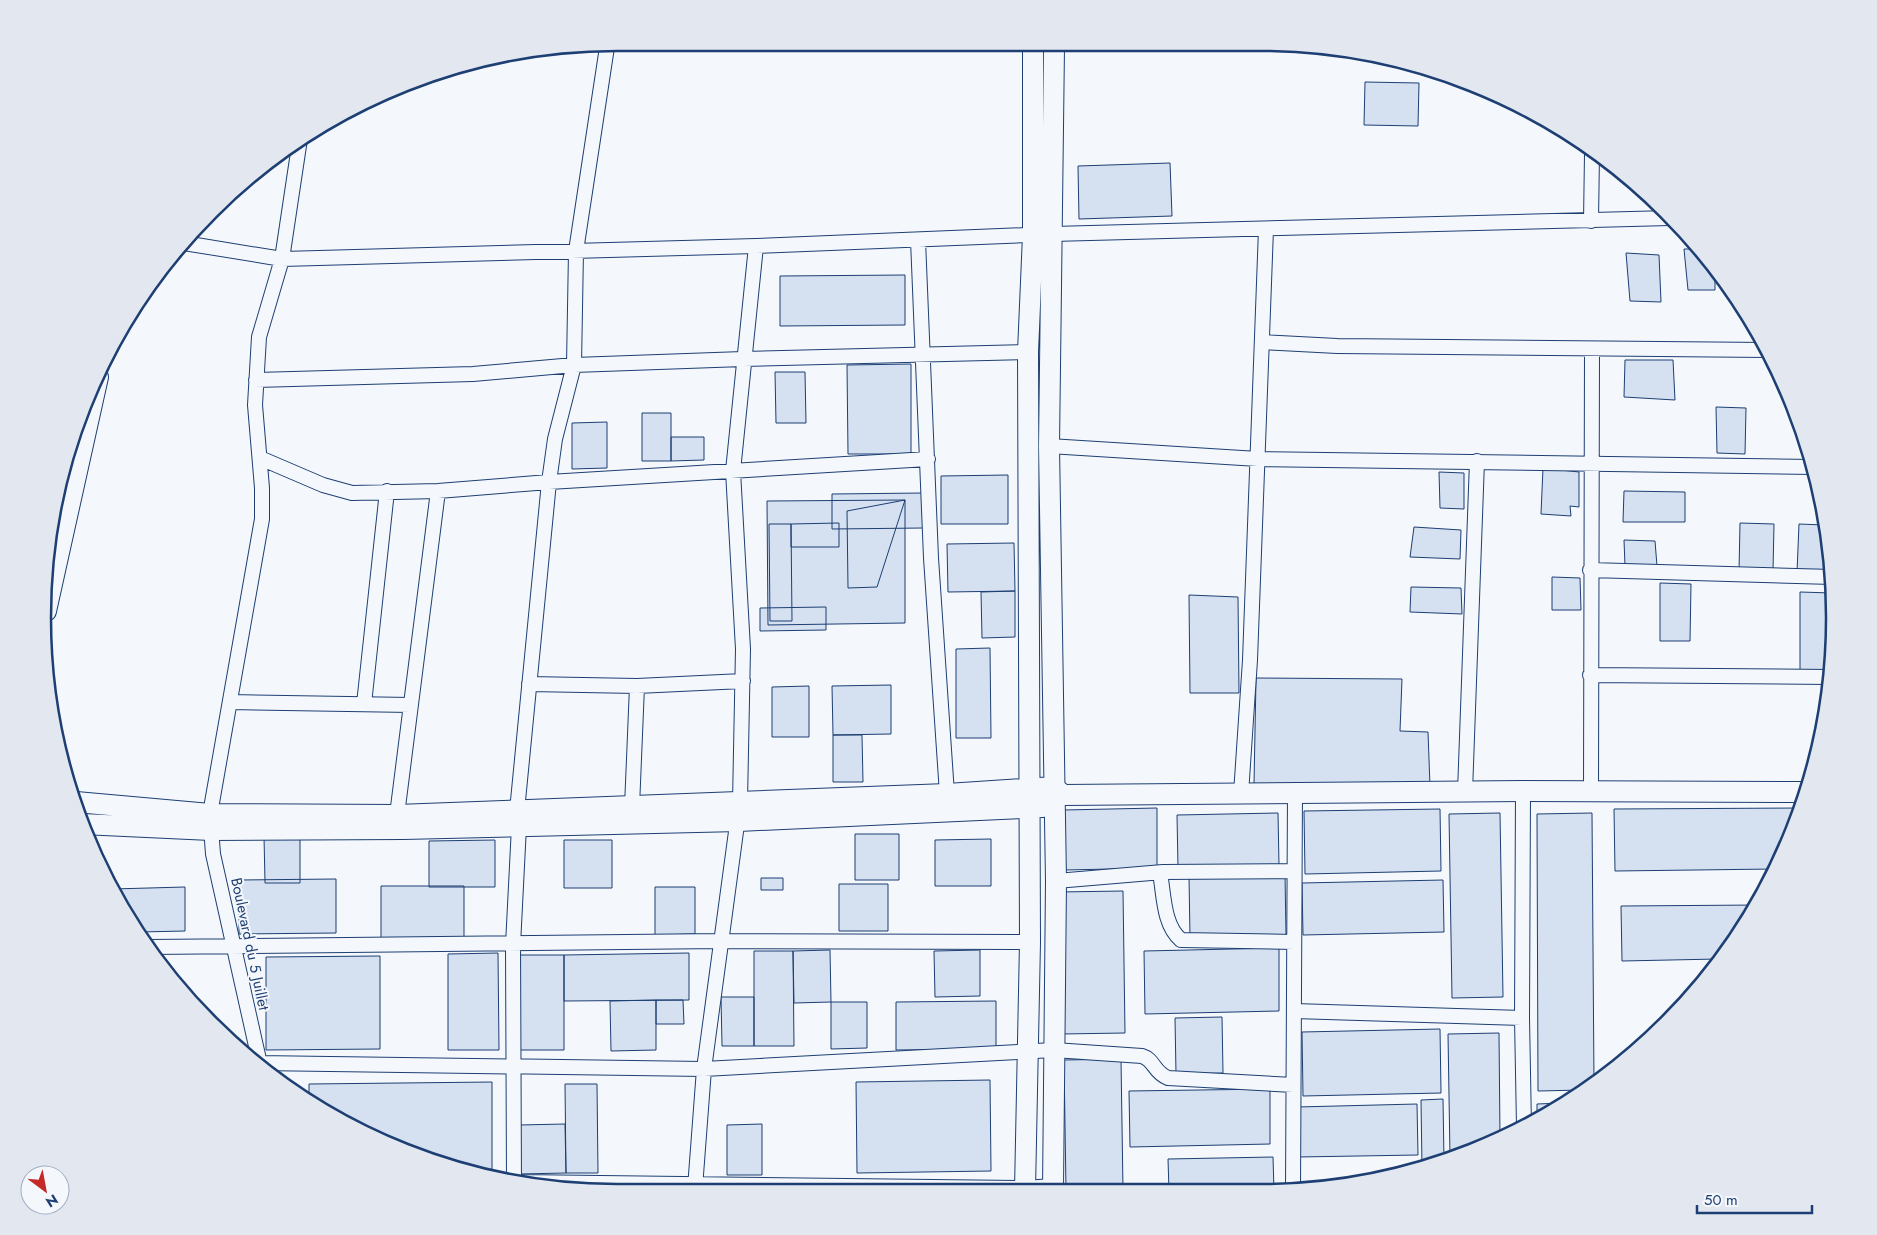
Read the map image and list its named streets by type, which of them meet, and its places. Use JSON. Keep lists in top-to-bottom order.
{
  "streets": {
    "street": ["Boulevard du 5 Juillet"]
  },
  "scale_bar": "50 m",
  "north": "bottom right"
}
